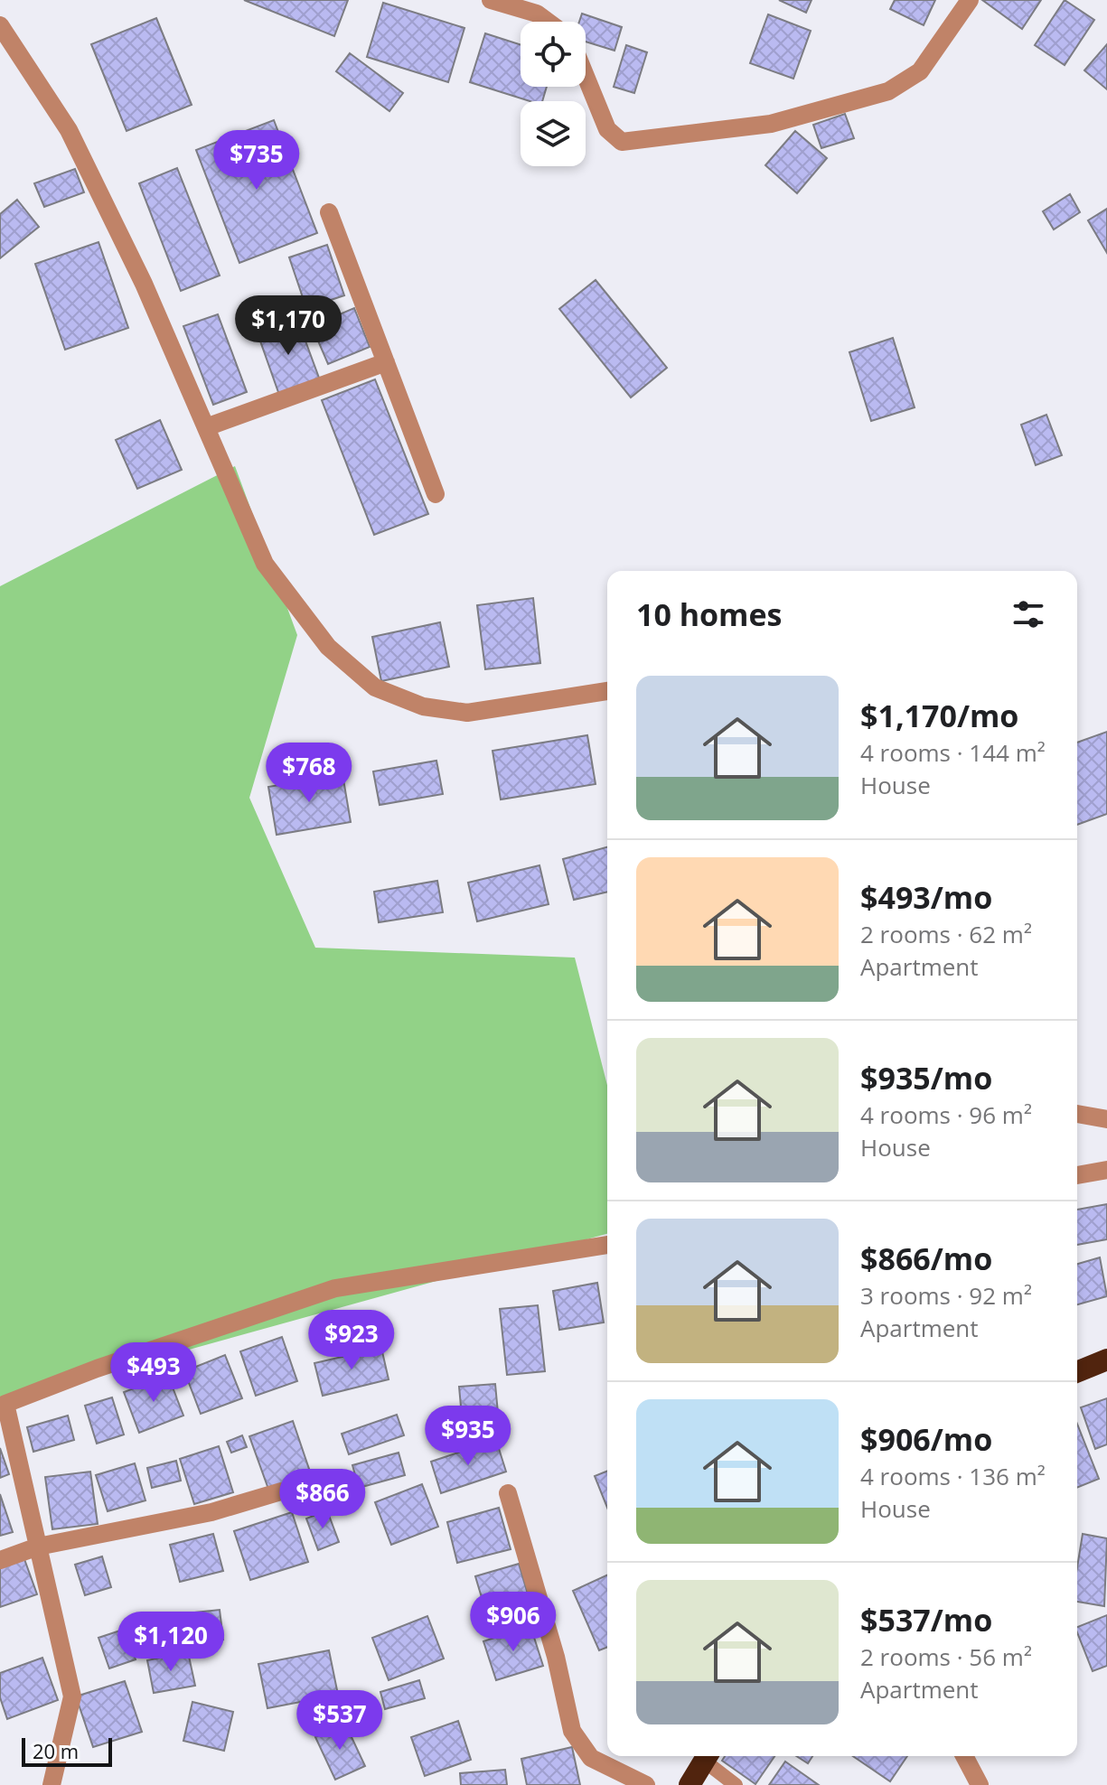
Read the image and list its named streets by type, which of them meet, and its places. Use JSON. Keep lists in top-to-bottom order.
{
  "scale_bar": "20 m",
  "page": {
    "price": [
      "$735",
      "$1,170",
      "$768",
      "$923",
      "$493",
      "$935",
      "$866",
      "$906",
      "$1,120",
      "$537"
    ],
    "heading": "10 homes",
    "list": [
      {
        "name": "$1,170/mo",
        "note": "4 rooms · 144 m² · House"
      },
      {
        "name": "$493/mo",
        "note": "2 rooms · 62 m² · Apartment"
      },
      {
        "name": "$935/mo",
        "note": "4 rooms · 96 m² · House"
      },
      {
        "name": "$866/mo",
        "note": "3 rooms · 92 m² · Apartment"
      },
      {
        "name": "$906/mo",
        "note": "4 rooms · 136 m² · House"
      },
      {
        "name": "$537/mo",
        "note": "2 rooms · 56 m² · Apartment"
      }
    ],
    "scale": "20 m"
  }
}
